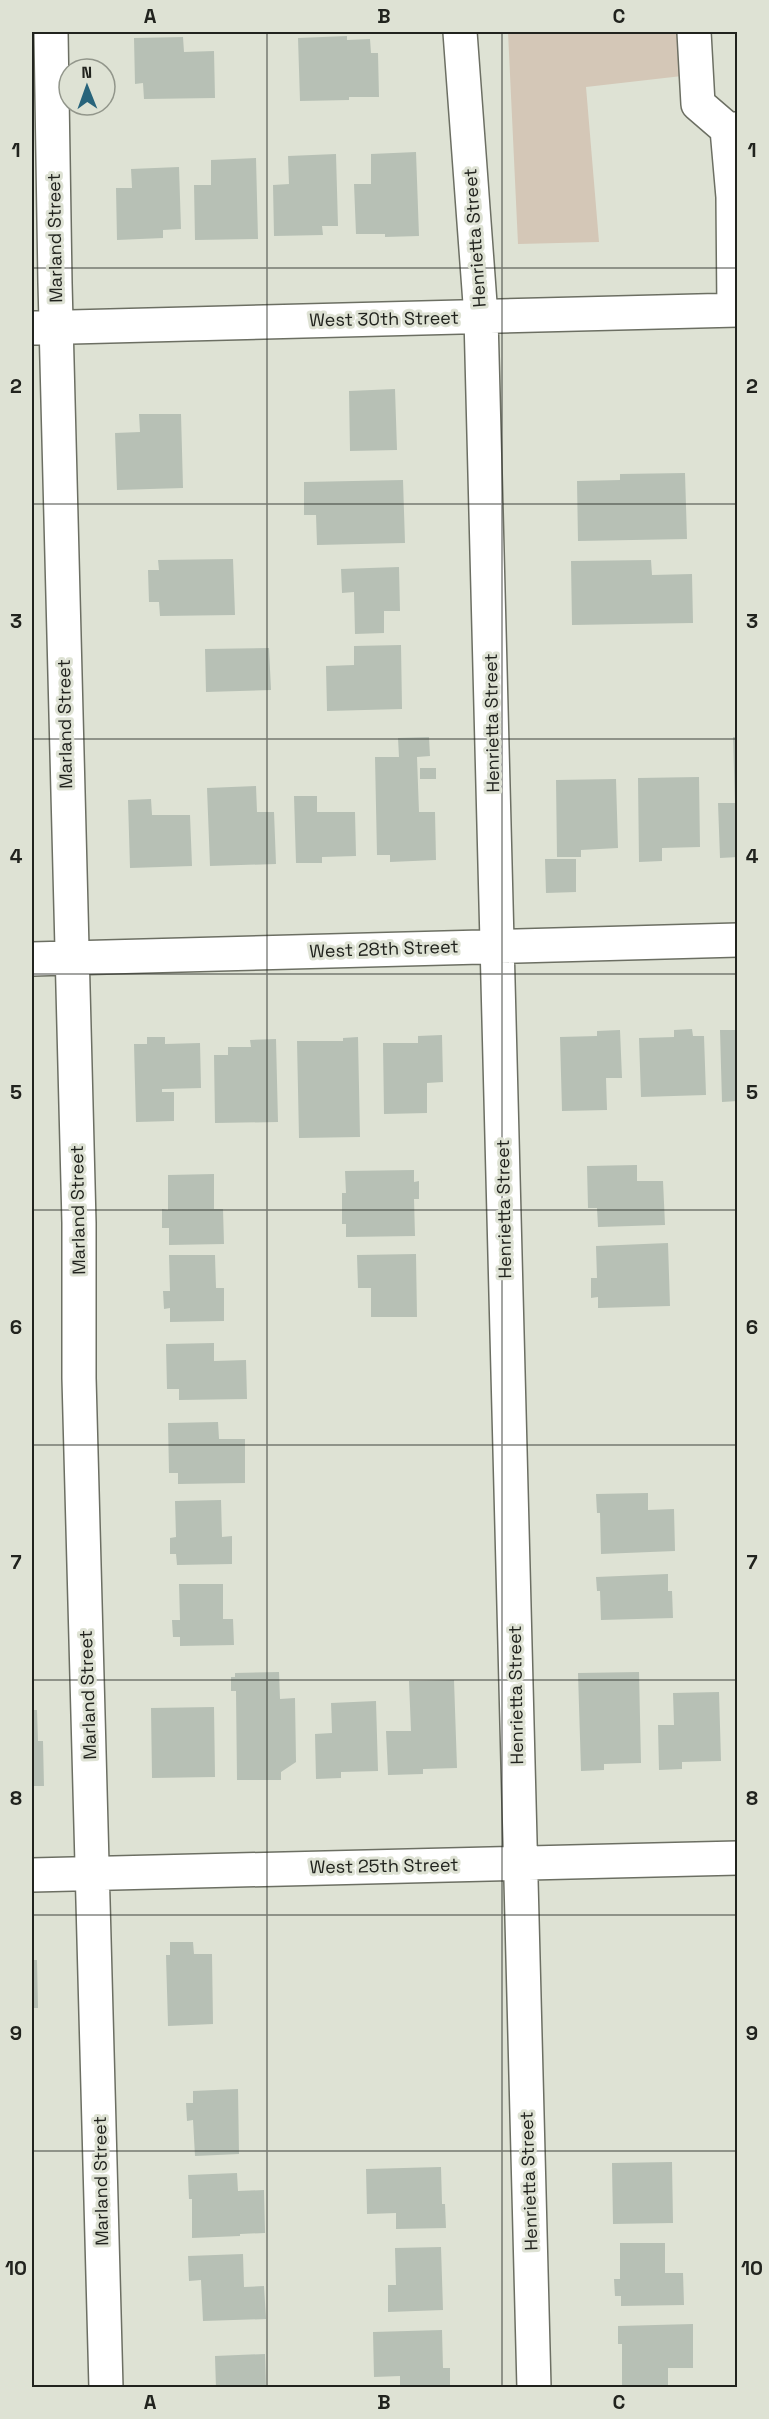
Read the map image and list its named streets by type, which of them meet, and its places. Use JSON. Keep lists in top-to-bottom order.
{
  "streets": {
    "street": [
      "Marland Street",
      "Henrietta Street",
      "West 30th Street",
      "West 28th Street",
      "West 25th Street"
    ]
  },
  "crossings": [
    ["Marland Street", "West 30th Street"],
    ["Marland Street", "West 28th Street"],
    ["Marland Street", "West 25th Street"],
    ["Henrietta Street", "West 30th Street"],
    ["Henrietta Street", "West 28th Street"],
    ["Henrietta Street", "West 25th Street"]
  ],
  "north": "top",
  "grid": {
    "columns": ["A", "B", "C"],
    "rows": [
      "1",
      "2",
      "3",
      "4",
      "5",
      "6",
      "7",
      "8",
      "9",
      "10"
    ]
  }
}
